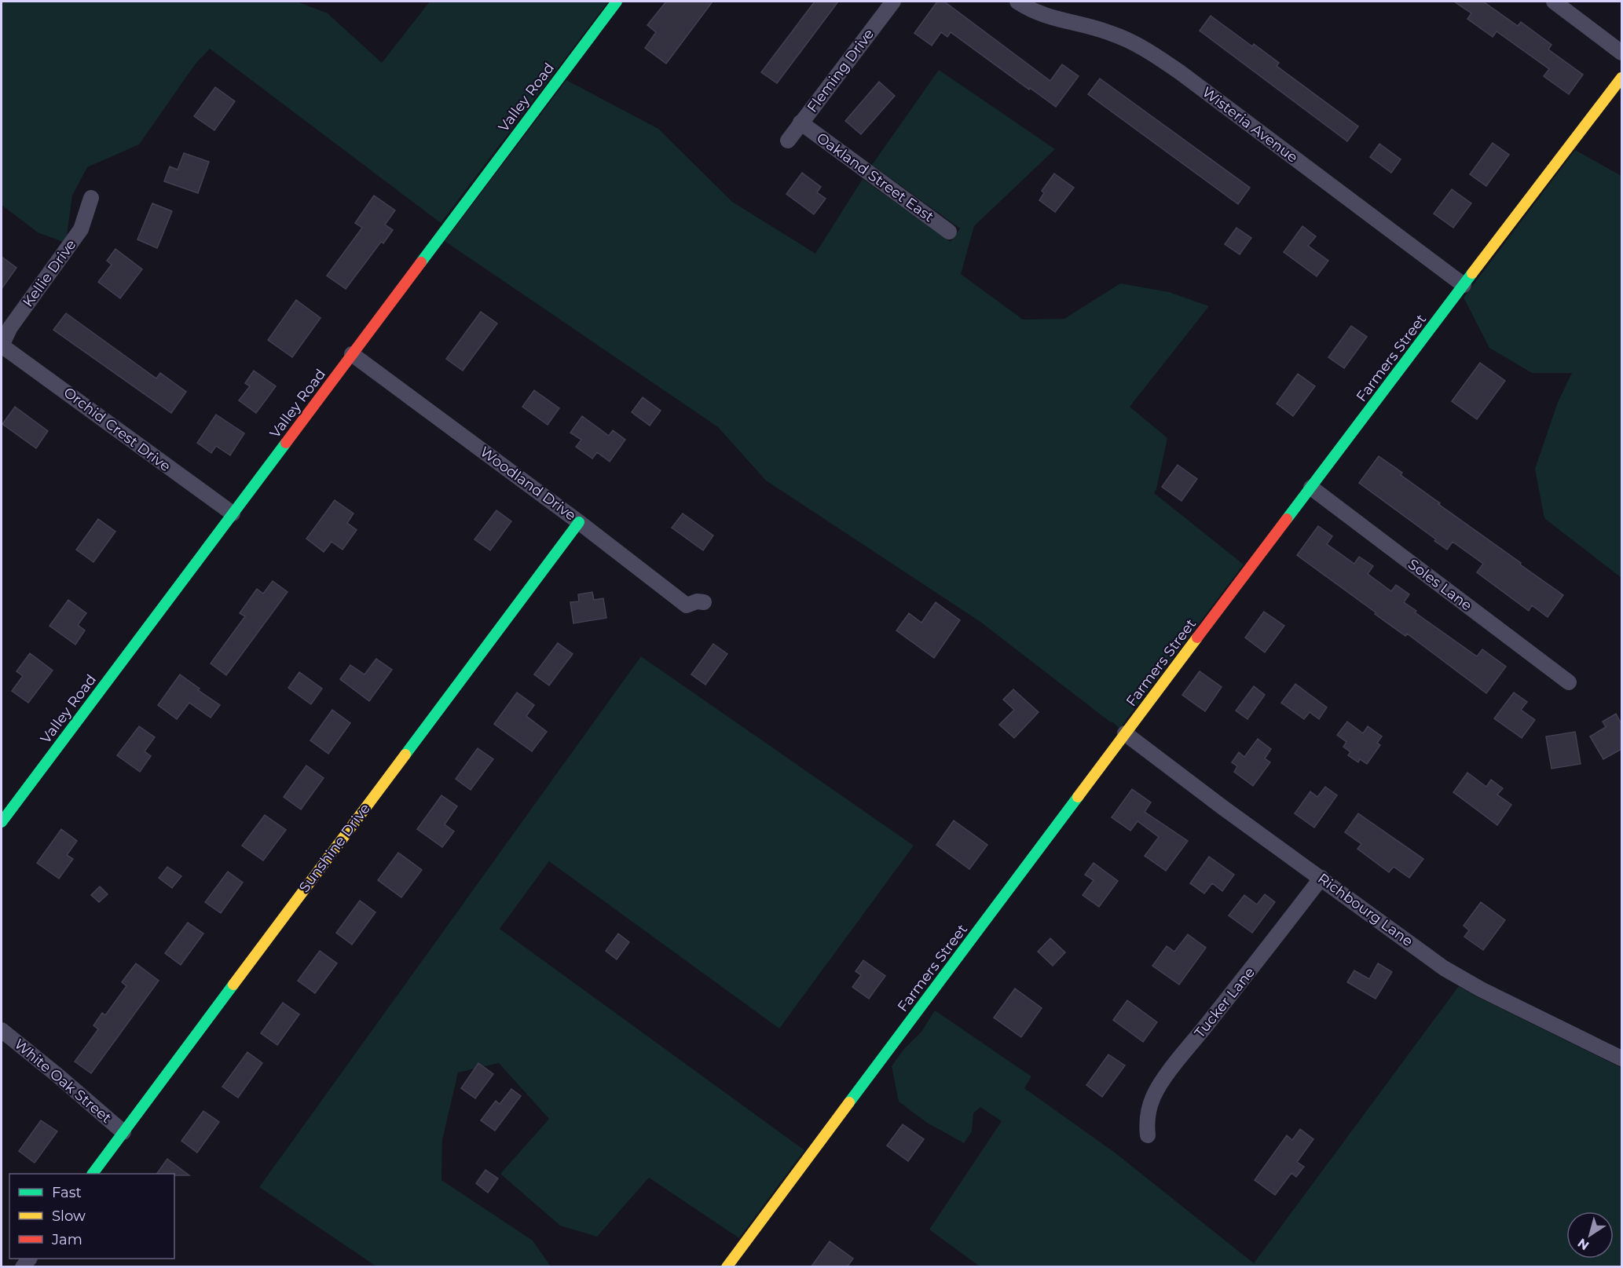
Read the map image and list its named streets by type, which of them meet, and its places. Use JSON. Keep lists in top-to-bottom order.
{
  "streets": {
    "street": [
      "Fleming Drive",
      "Valley Road",
      "Wisteria Avenue",
      "Oakland Street East",
      "Kellie Drive",
      "Farmers Street",
      "Orchid Crest Drive",
      "Woodland Drive",
      "Soles Lane",
      "Sunshine Drive",
      "Richbourg Lane",
      "Tucker Lane",
      "White Oak Street"
    ]
  },
  "crossings": [
    ["Fleming Drive", "Oakland Street East"],
    ["Valley Road", "Orchid Crest Drive"],
    ["Valley Road", "Woodland Drive"],
    ["Wisteria Avenue", "Farmers Street"],
    ["Kellie Drive", "Orchid Crest Drive"],
    ["Farmers Street", "Soles Lane"],
    ["Farmers Street", "Richbourg Lane"],
    ["Woodland Drive", "Sunshine Drive"],
    ["Sunshine Drive", "White Oak Street"],
    ["Richbourg Lane", "Tucker Lane"]
  ],
  "legend": ["Fast", "Slow", "Jam"],
  "north": "bottom left"
}
